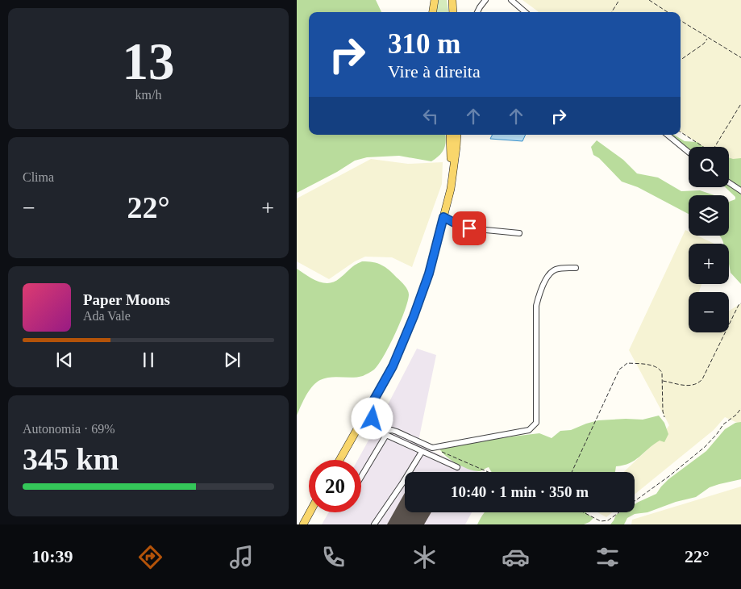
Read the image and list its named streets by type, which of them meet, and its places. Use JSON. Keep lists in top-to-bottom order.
{
  "page": {
    "tile": [
      ["13", "km/h"],
      "Clima",
      ["Autonomia · 69%", "345 km"]
    ],
    "turn": ["310 m", "Vire à direita"],
    "map_buttons": ["+", "−"],
    "heat": ["−", "22°", "+"],
    "song": ["Paper Moons", "Ada Vale"],
    "limit": "20",
    "trip": "10:40 · 1 min · 350 m",
    "tabs": ["10:39", "22°"]
  }
}
